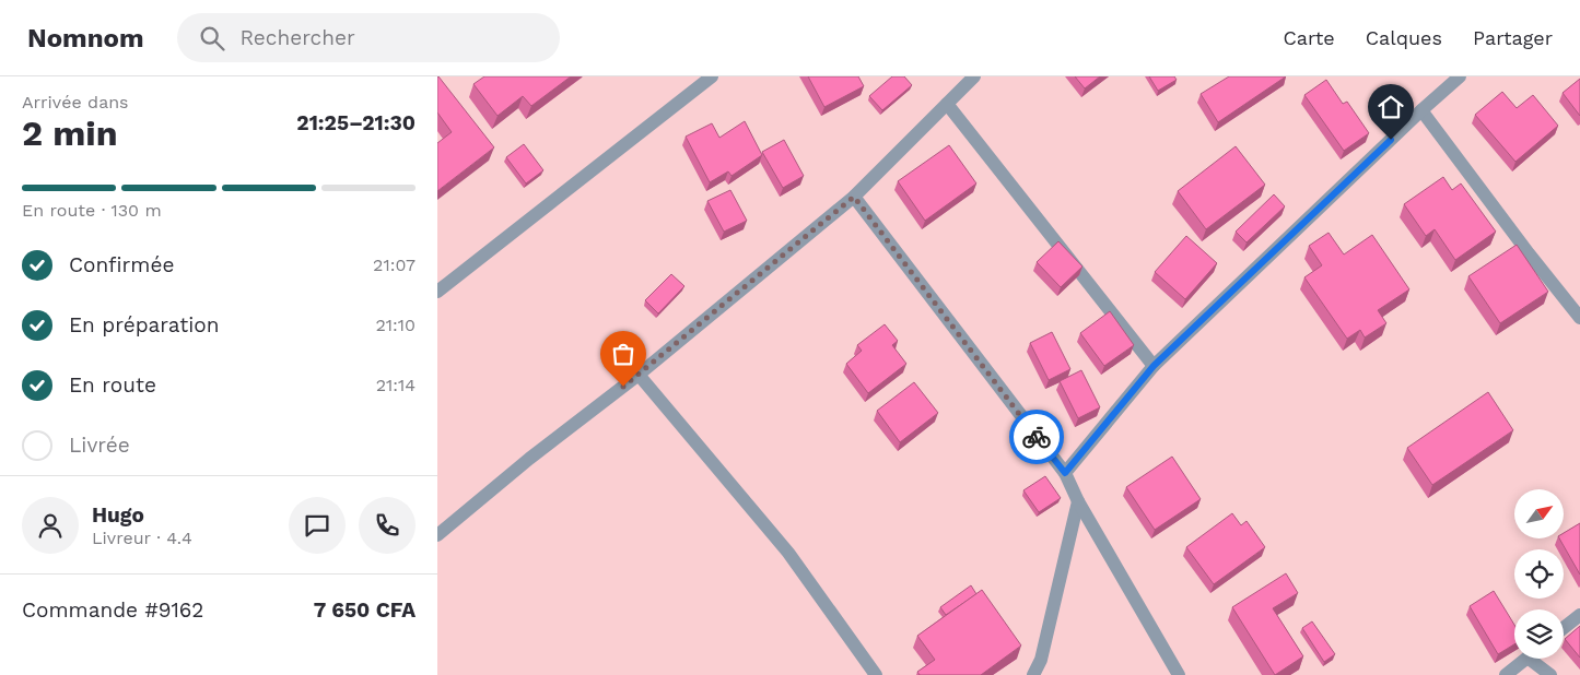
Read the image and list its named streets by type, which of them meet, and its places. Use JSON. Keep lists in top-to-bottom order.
{
  "north": "top right",
  "page": {
    "header": "Nomnom",
    "search": "Rechercher",
    "nav": ["Carte", "Calques", "Partager"],
    "heading": ["2 min", "Arrivée dans", "21:25–21:30"],
    "panel": [
      "Hugo",
      "Livreur · 4.4",
      "Commande #9162",
      "7 650 CFA"
    ],
    "bar": "En route · 130 m",
    "list": [
      ["Confirmée", "21:07"],
      ["En préparation", "21:10"],
      ["En route", "21:14"],
      "Livrée"
    ]
  }
}
